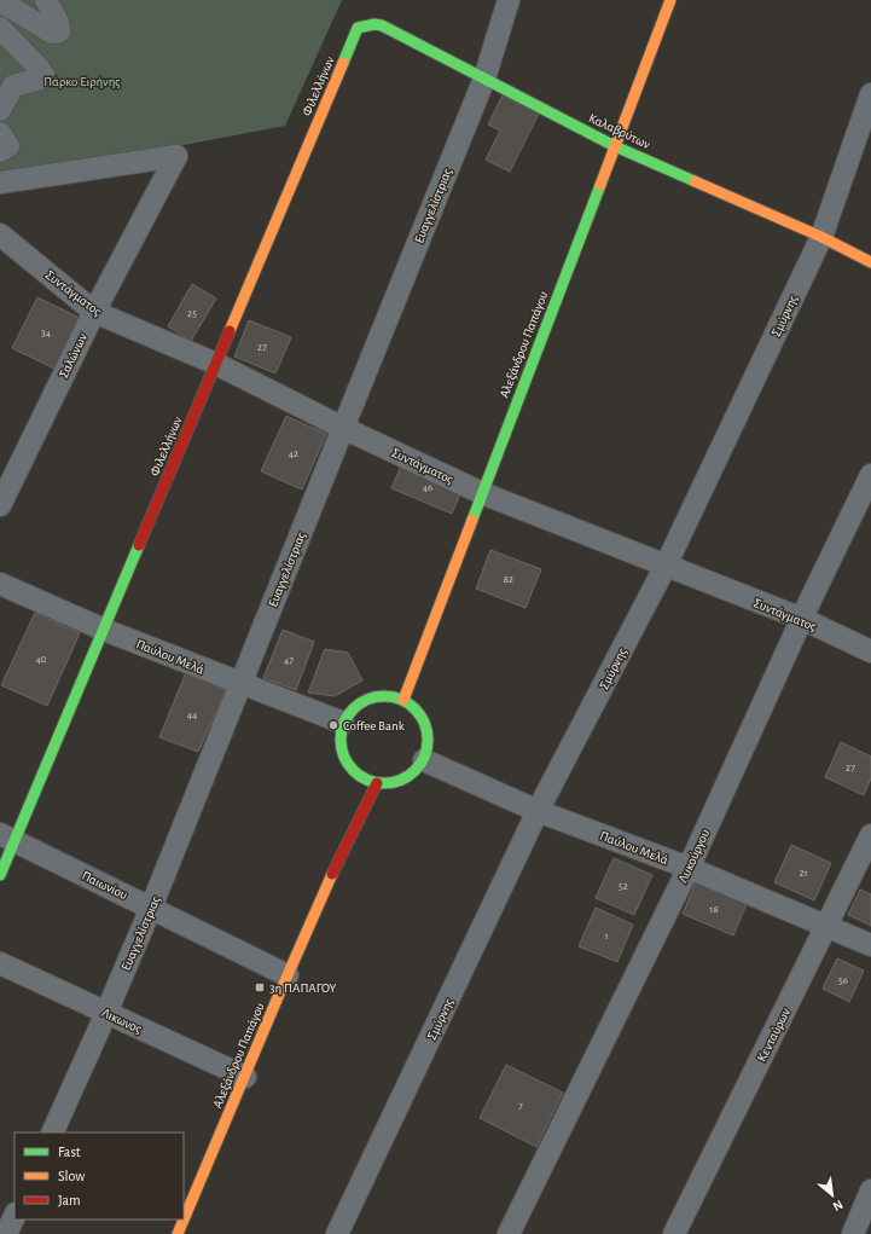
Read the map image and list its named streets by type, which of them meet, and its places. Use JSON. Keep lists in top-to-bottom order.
{
  "streets": {
    "street": [
      "Φιλελλήνων",
      "Καλαβρύτων",
      "Ευαγγελίστριας",
      "Συντάγματος",
      "Σμύρνης",
      "Αλεξάνδρου Παπάγου",
      "Σαλώνων",
      "Παύλου Μελά",
      "Λυκούργου",
      "Παιωνίου",
      "Λικωνος",
      "Κενταύρων"
    ]
  },
  "crossings": [
    ["Φιλελλήνων", "Καλαβρύτων"],
    ["Φιλελλήνων", "Συντάγματος"],
    ["Φιλελλήνων", "Παύλου Μελά"],
    ["Φιλελλήνων", "Παιωνίου"],
    ["Καλαβρύτων", "Ευαγγελίστριας"],
    ["Καλαβρύτων", "Σμύρνης"],
    ["Καλαβρύτων", "Αλεξάνδρου Παπάγου"],
    ["Ευαγγελίστριας", "Συντάγματος"],
    ["Ευαγγελίστριας", "Παύλου Μελά"],
    ["Ευαγγελίστριας", "Παιωνίου"],
    ["Ευαγγελίστριας", "Λικωνος"],
    ["Συντάγματος", "Σμύρνης"],
    ["Συντάγματος", "Αλεξάνδρου Παπάγου"],
    ["Συντάγματος", "Σαλώνων"],
    ["Συντάγματος", "Λυκούργου"],
    ["Σμύρνης", "Παύλου Μελά"],
    ["Αλεξάνδρου Παπάγου", "Παύλου Μελά"],
    ["Αλεξάνδρου Παπάγου", "Παιωνίου"],
    ["Αλεξάνδρου Παπάγου", "Λικωνος"],
    ["Παύλου Μελά", "Λυκούργου"],
    ["Παύλου Μελά", "Κενταύρων"]
  ],
  "parks": ["Πάρκο Ειρήνης"],
  "places": {
    "other": ["Coffee Bank"],
    "transit": ["3η ΠΑΠΑΓΟΥ"]
  },
  "house_numbers": [
    "25",
    "34",
    "27",
    "42",
    "46",
    "82",
    "40",
    "47",
    "44",
    "27",
    "21",
    "52",
    "18",
    "1",
    "56",
    "7"
  ],
  "legend": ["Fast", "Slow", "Jam"],
  "north": "bottom right"
}
